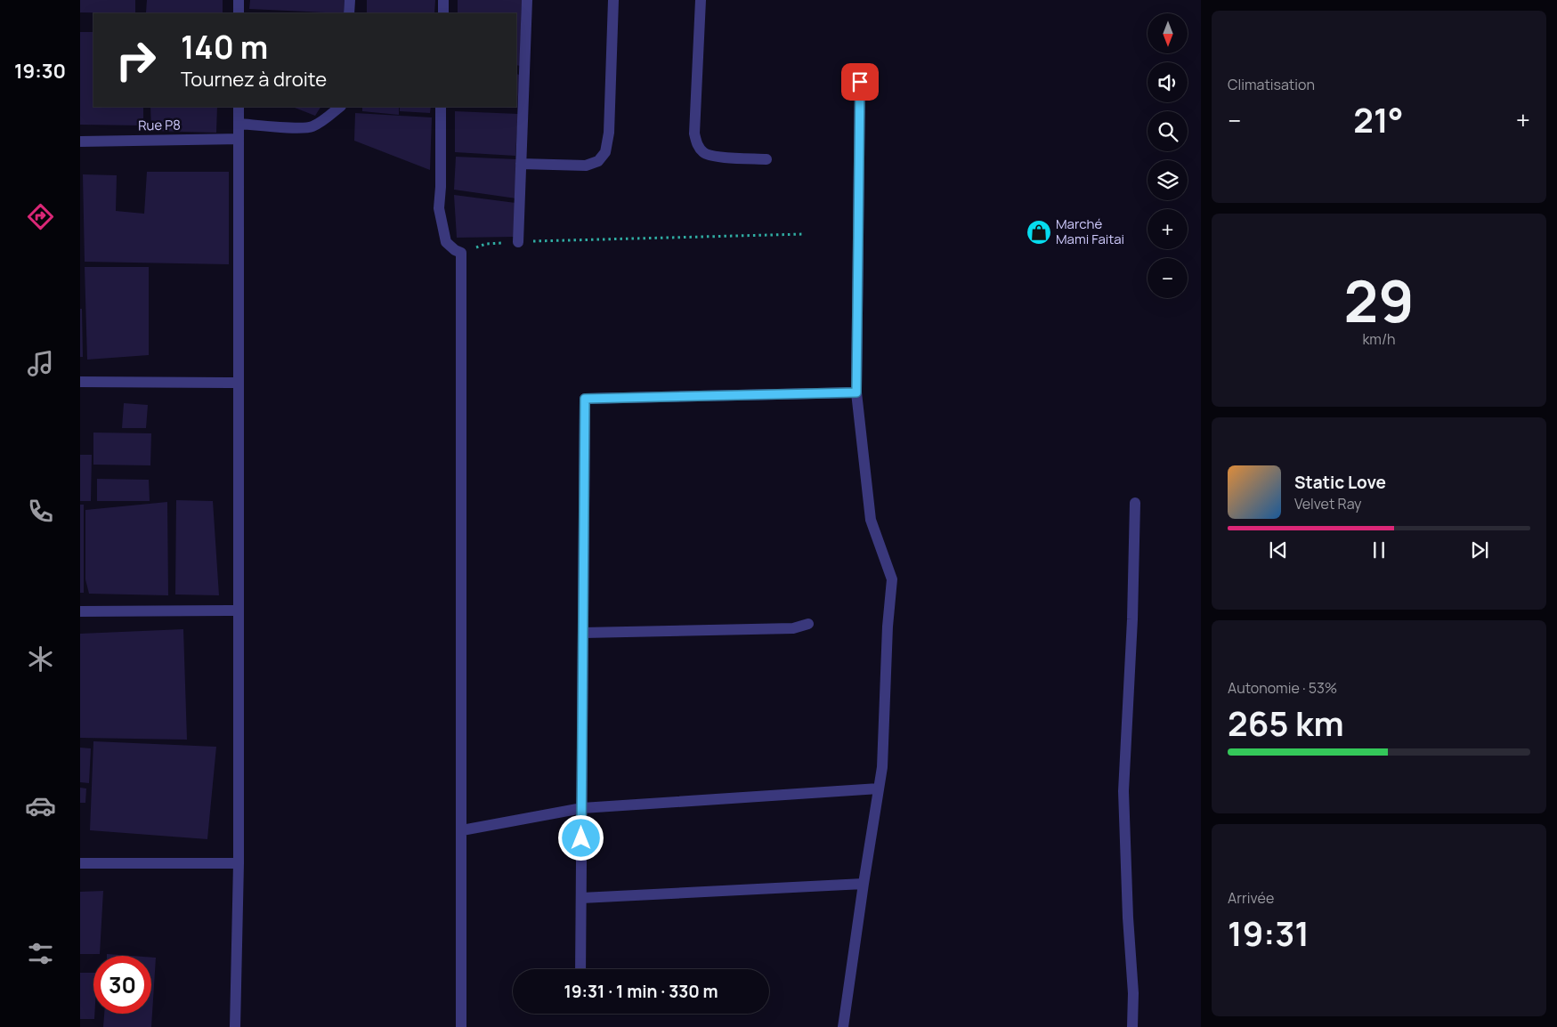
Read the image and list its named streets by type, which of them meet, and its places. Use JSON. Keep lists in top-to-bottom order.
{
  "streets": {
    "street": ["Rue P8"]
  },
  "places": {
    "shop": ["Marché Mami Faitai"]
  },
  "north": "bottom",
  "page": {
    "tabs": "19:30",
    "tile": [
      "Climatisation",
      ["29", "km/h"],
      ["Autonomie · 53%", "265 km"],
      ["Arrivée", "19:31"]
    ],
    "map_buttons": ["+", "−"],
    "turn": ["140 m", "Tournez à droite"],
    "heat": ["−", "21°", "+"],
    "song": ["Static Love", "Velvet Ray"],
    "limit": "30",
    "trip": "19:31 · 1 min · 330 m"
  }
}
